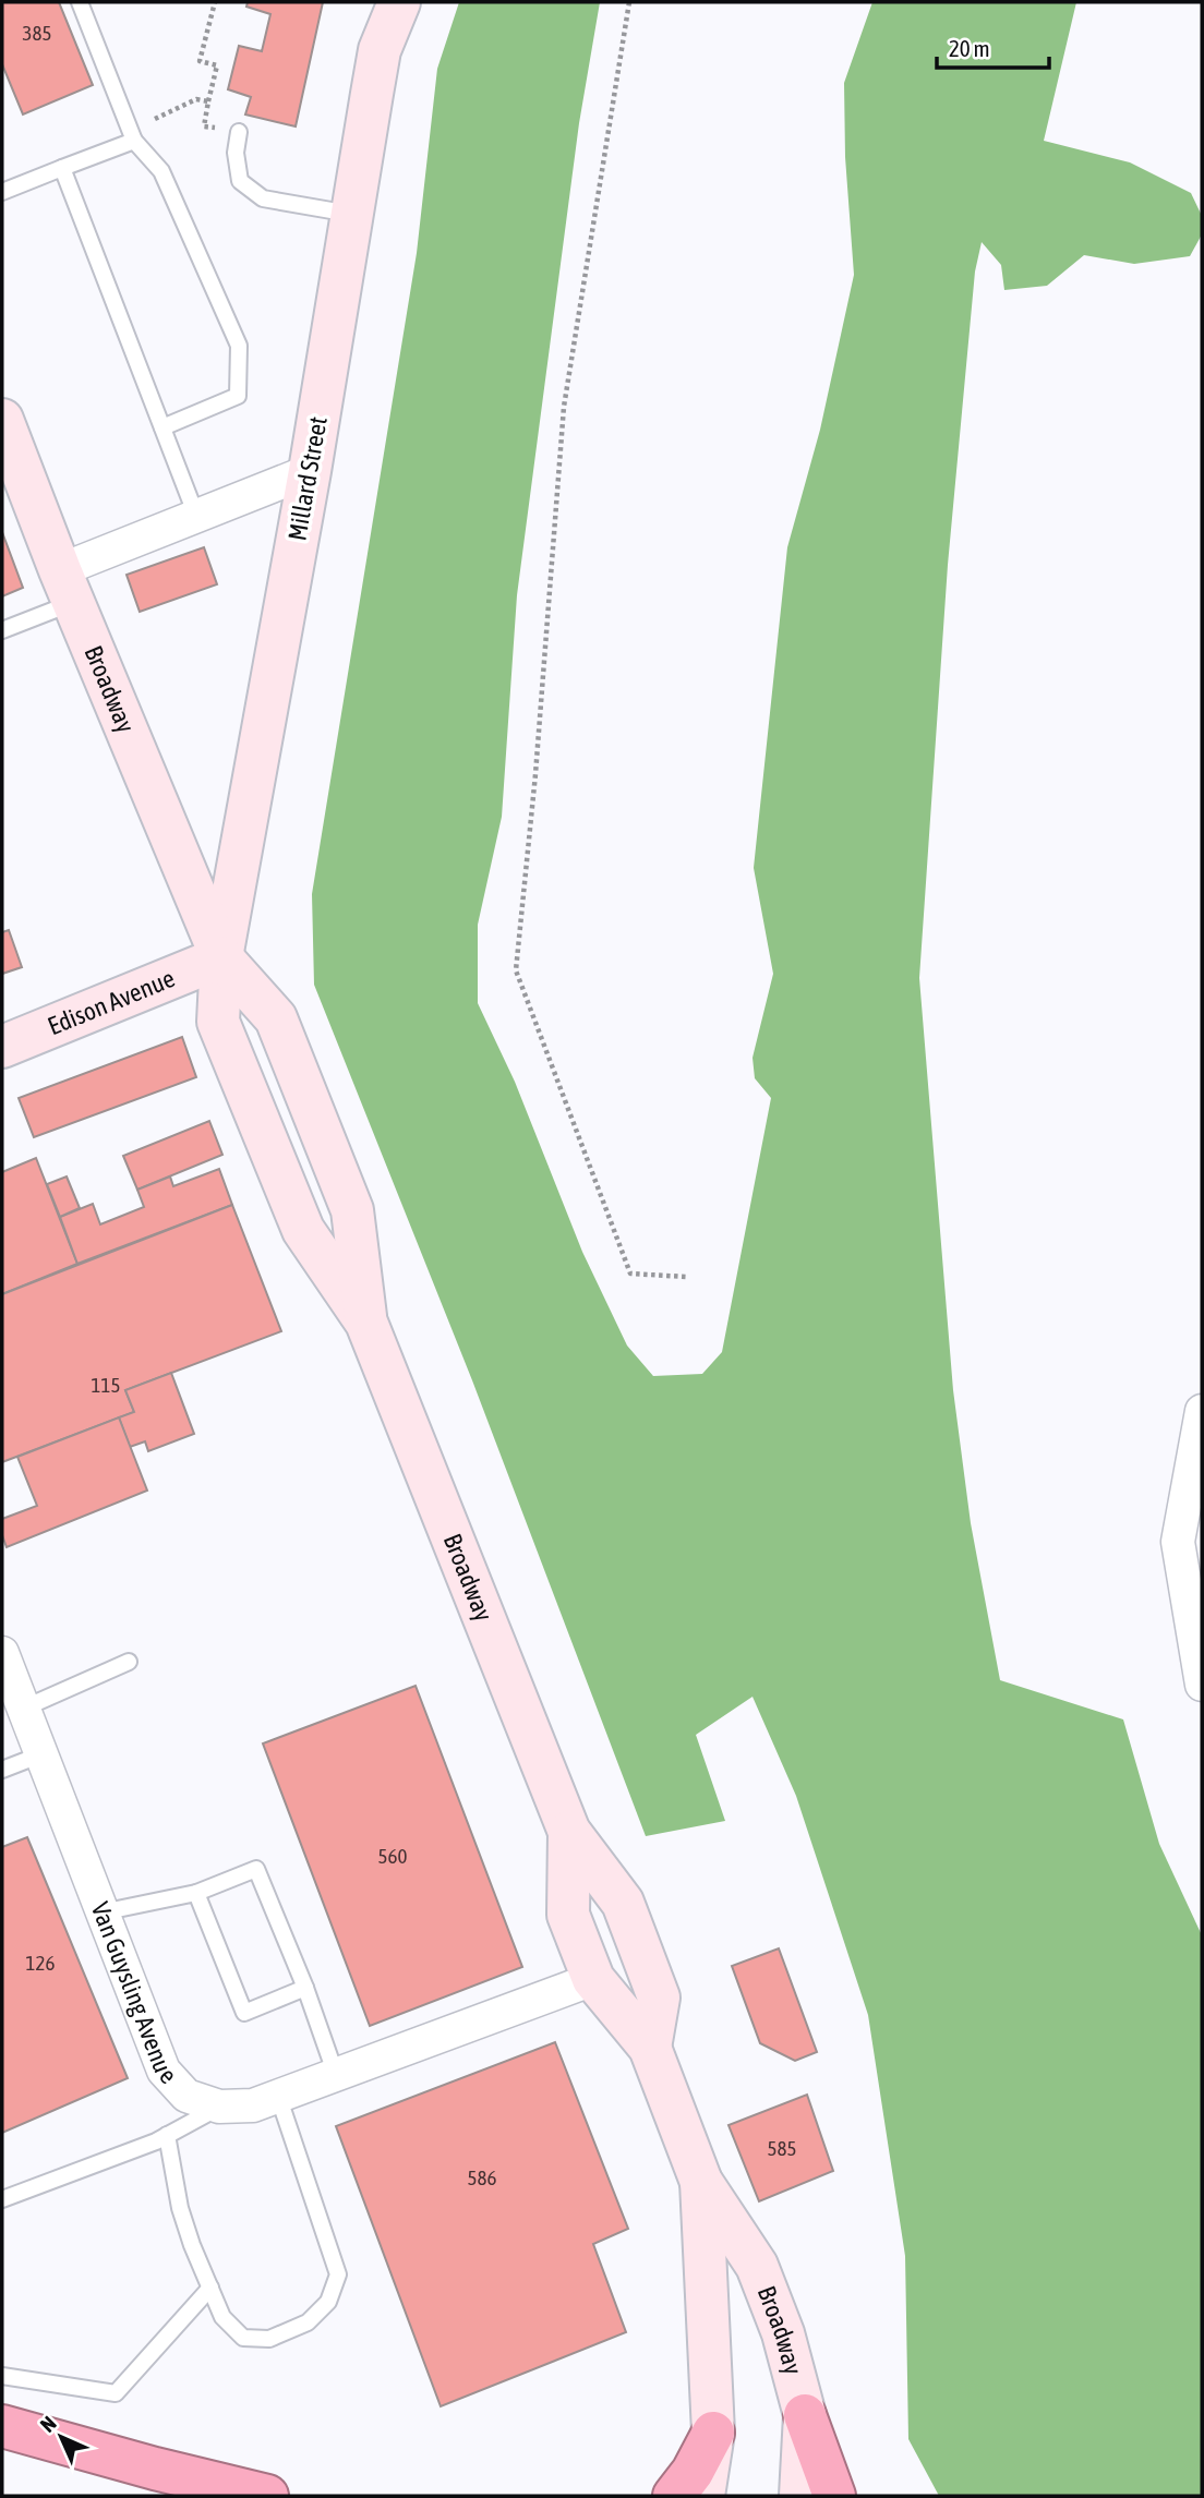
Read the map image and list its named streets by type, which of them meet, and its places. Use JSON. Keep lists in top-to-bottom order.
{
  "streets": {
    "main road": ["Millard Street", "Broadway", "Edison Avenue"],
    "street": ["Van Guysling Avenue"]
  },
  "crossings": [
    ["Millard Street", "Broadway"],
    ["Millard Street", "Edison Avenue"],
    ["Broadway", "Edison Avenue"],
    ["Broadway", "Van Guysling Avenue"]
  ],
  "house_numbers": [
    "385",
    "115",
    "560",
    "126",
    "585",
    "586"
  ],
  "scale_bar": "20 m",
  "north": "top left"
}
